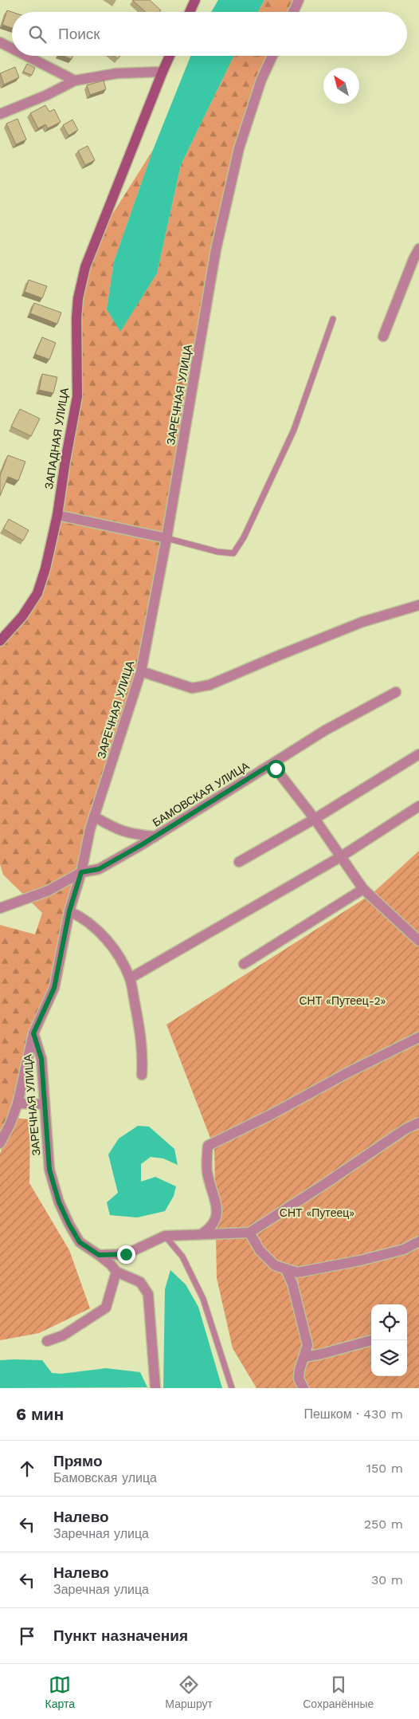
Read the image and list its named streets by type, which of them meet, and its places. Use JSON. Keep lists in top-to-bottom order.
{
  "streets": {
    "main road": ["ЗАПАДНАЯ УЛИЦА"],
    "street": ["ЗАРЕЧНАЯ УЛИЦА", "БАМОВСКАЯ УЛИЦА"]
  },
  "crossings": [
    ["ЗАРЕЧНАЯ УЛИЦА", "БАМОВСКАЯ УЛИЦА"]
  ],
  "parks": ["СНТ «Путеец-2»", "СНТ «Путеец»"],
  "north": "top left",
  "page": {
    "search": "Поиск",
    "heading": ["6 мин", "Пешком · 430 m"],
    "list": [
      ["Прямо", "Бамовская улица", "150 m"],
      ["Налево", "Заречная улица", "250 m"],
      ["Налево", "Заречная улица", "30 m"],
      "Пункт назначения"
    ],
    "nav": ["Карта", "Маршрут", "Сохранённые"]
  }
}
